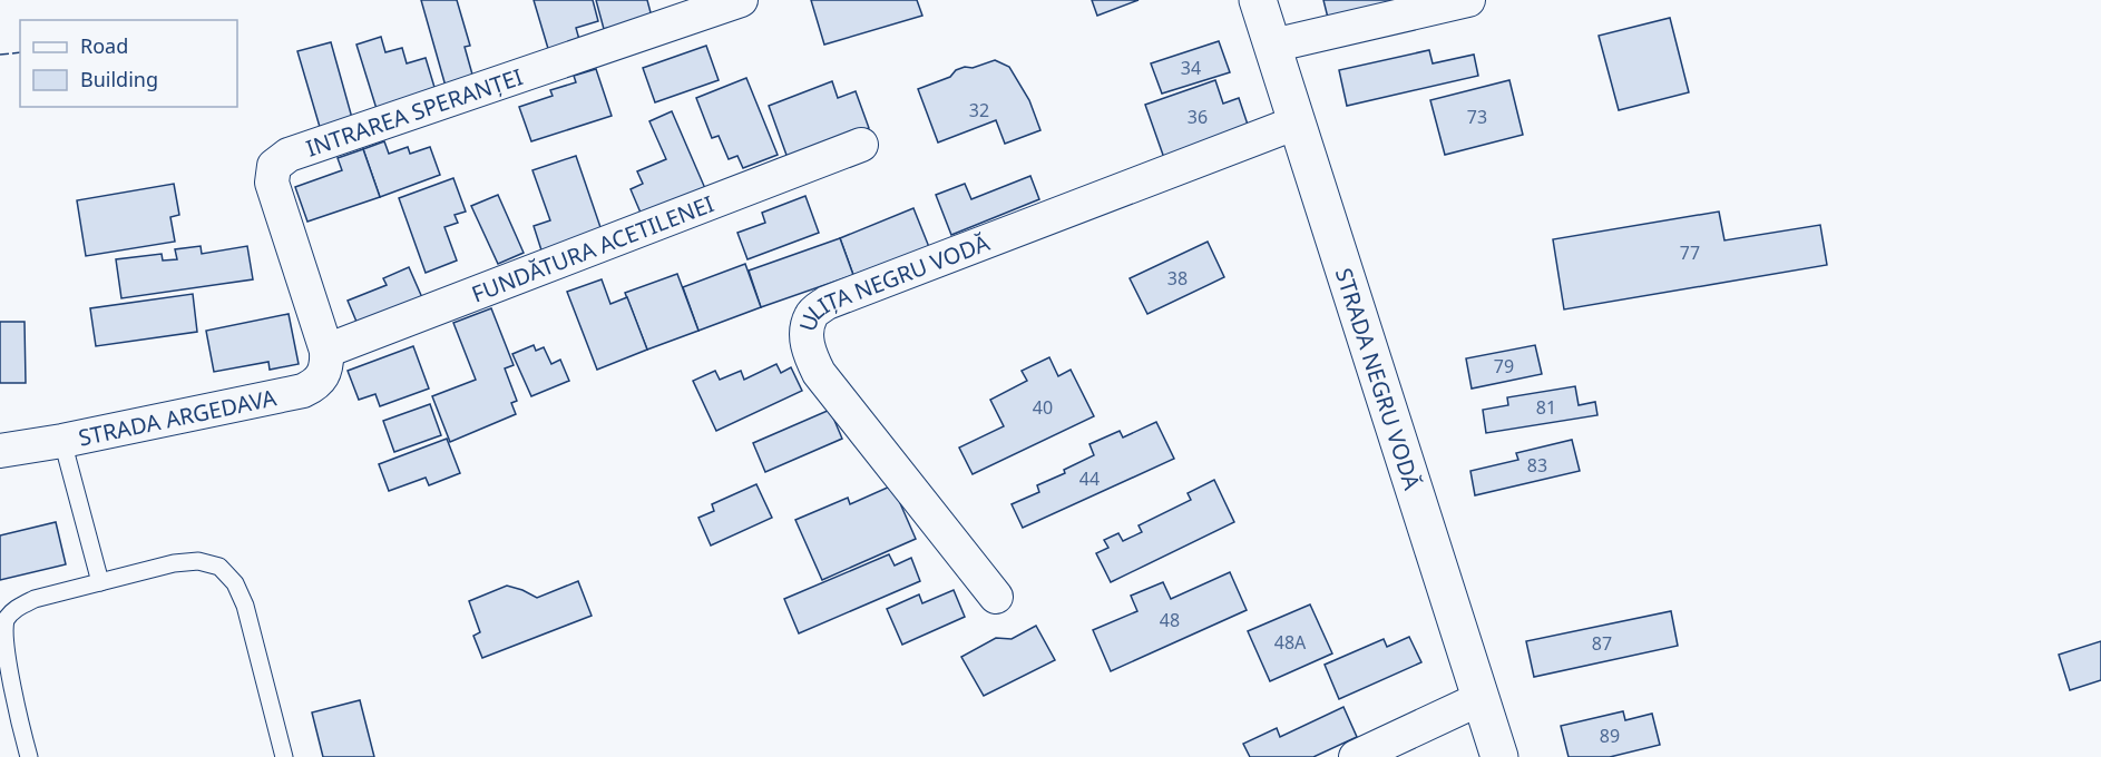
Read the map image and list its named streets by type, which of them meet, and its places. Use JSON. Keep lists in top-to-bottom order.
{
  "streets": {
    "street": [
      "INTRAREA SPERANȚEI",
      "FUNDĂTURA ACETILENEI",
      "ULIȚA NEGRU VODĂ",
      "STRADA NEGRU VODĂ",
      "STRADA ARGEDAVA"
    ]
  },
  "crossings": [
    ["INTRAREA SPERANȚEI", "FUNDĂTURA ACETILENEI"],
    ["INTRAREA SPERANȚEI", "STRADA ARGEDAVA"],
    ["FUNDĂTURA ACETILENEI", "STRADA ARGEDAVA"],
    ["ULIȚA NEGRU VODĂ", "STRADA NEGRU VODĂ"]
  ],
  "house_numbers": [
    "34",
    "32",
    "36",
    "73",
    "77",
    "38",
    "79",
    "40",
    "81",
    "83",
    "44",
    "48",
    "48A",
    "87",
    "89"
  ],
  "legend": ["Road", "Building"]
}
